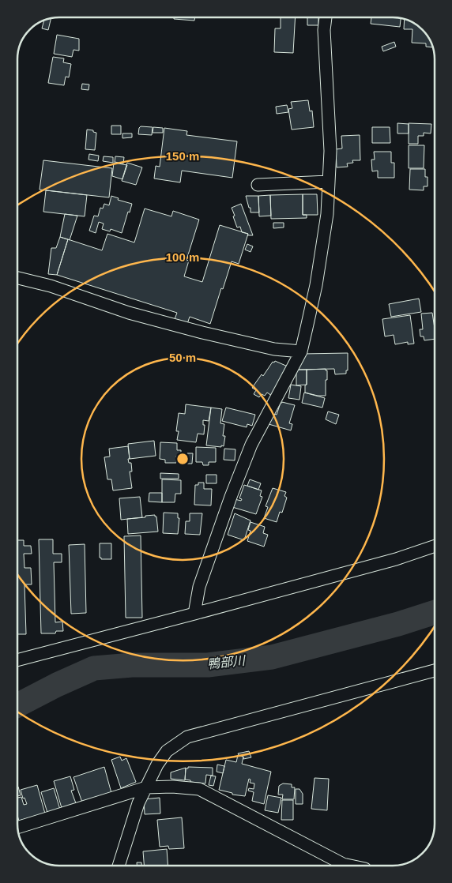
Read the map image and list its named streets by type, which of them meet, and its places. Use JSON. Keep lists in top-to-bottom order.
{
  "water": ["鴨部川"],
  "rings": ["150 m", "100 m", "50 m"]
}
